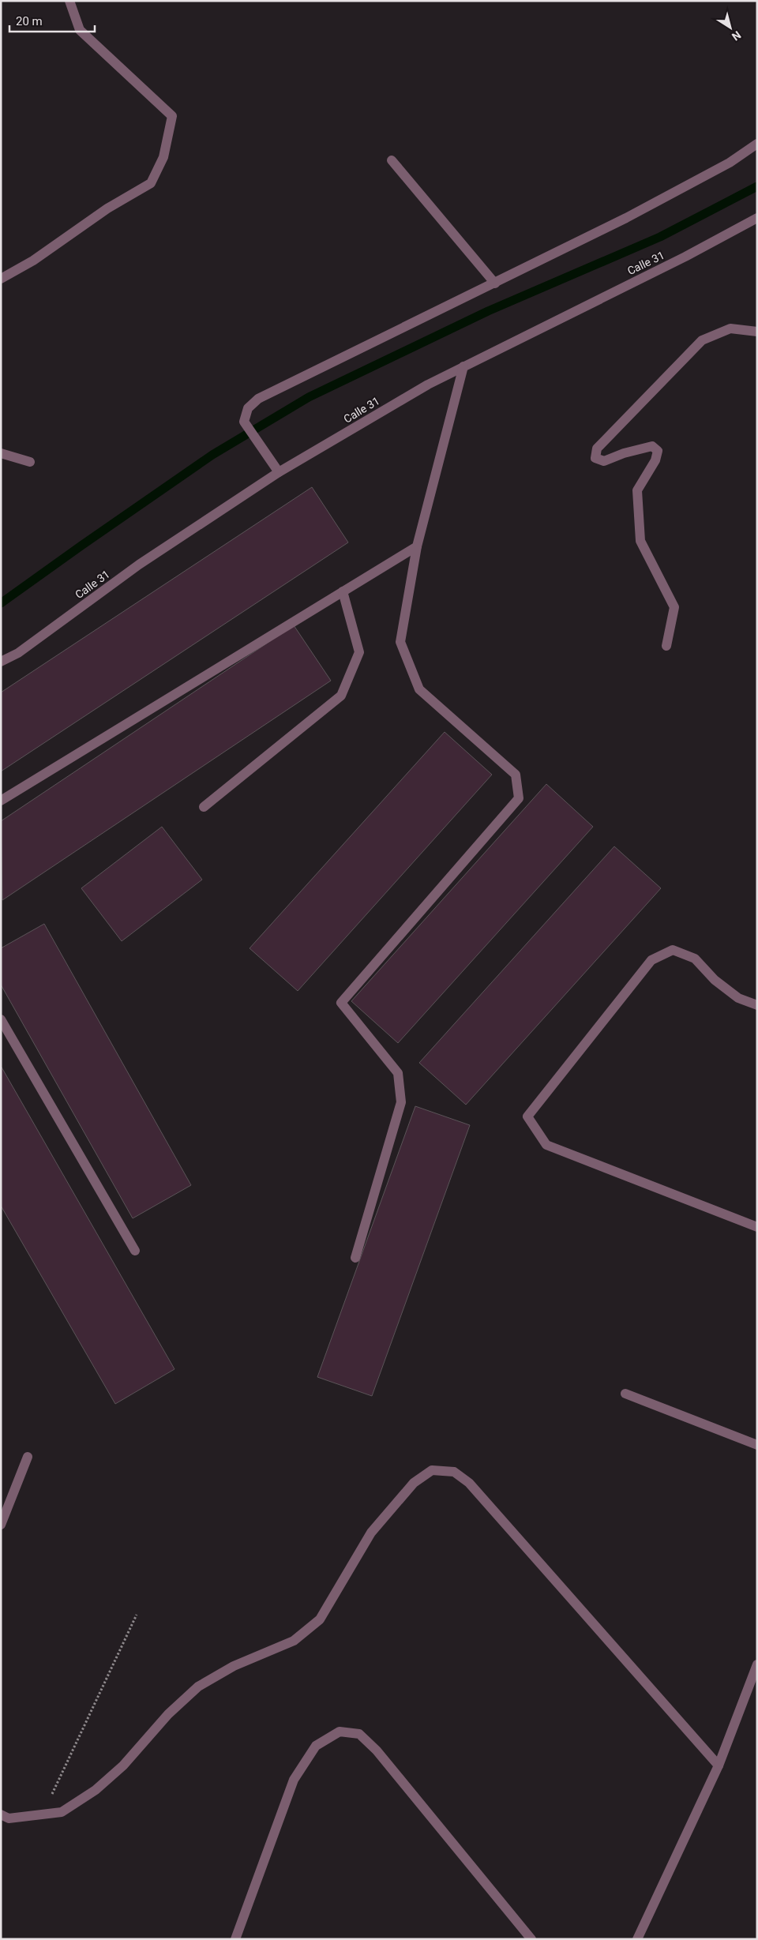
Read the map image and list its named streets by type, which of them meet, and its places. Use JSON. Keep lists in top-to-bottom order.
{
  "streets": {
    "street": ["Calle 31"]
  },
  "scale_bar": "20 m",
  "north": "bottom right"
}
